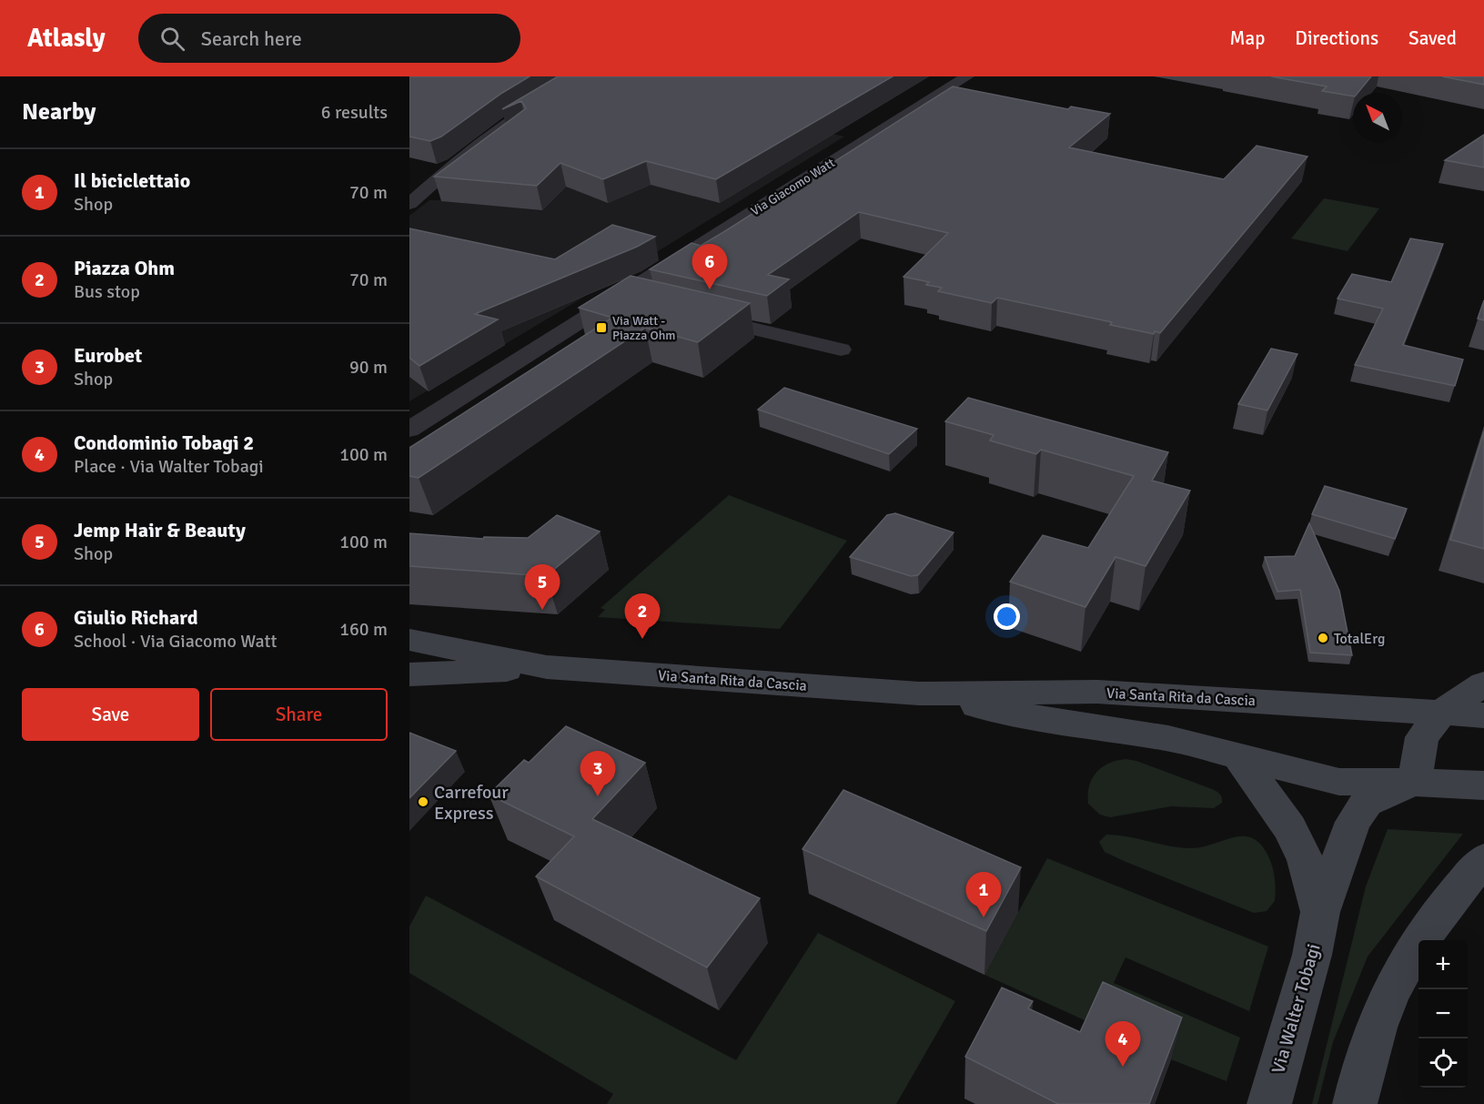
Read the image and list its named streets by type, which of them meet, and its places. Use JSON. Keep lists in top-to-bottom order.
{
  "streets": {
    "main road": ["Via Santa Rita da Cascia", "Via Walter Tobagi"],
    "street": ["Via Giacomo Watt"]
  },
  "crossings": [
    ["Via Santa Rita da Cascia", "Via Walter Tobagi"]
  ],
  "places": {
    "transit": ["Via Watt - Piazza Ohm"],
    "other": ["TotalErg", "Carrefour Express"]
  },
  "north": "top left",
  "page": {
    "header": "Atlasly",
    "search": "Search here",
    "nav": ["Map", "Directions", "Saved"],
    "heading": ["Nearby", "6 results"],
    "list": [
      {
        "mark": "1",
        "name": "Il biciclettaio",
        "note": "Shop",
        "value": "70 m"
      },
      {
        "mark": "2",
        "name": "Piazza Ohm",
        "note": "Bus stop",
        "value": "70 m"
      },
      {
        "mark": "3",
        "name": "Eurobet",
        "note": "Shop",
        "value": "90 m"
      },
      {
        "mark": "4",
        "name": "Condominio Tobagi 2",
        "note": "Place · Via Walter Tobagi",
        "value": "100 m"
      },
      {
        "mark": "5",
        "name": "Jemp Hair & Beauty",
        "note": "Shop",
        "value": "100 m"
      },
      {
        "mark": "6",
        "name": "Giulio Richard",
        "note": "School · Via Giacomo Watt",
        "value": "160 m"
      }
    ],
    "pins": [
      "6",
      "5",
      "2",
      "3",
      "1",
      "4"
    ],
    "buttons": ["Save", "Share"],
    "map_buttons": ["+", "−"]
  }
}
